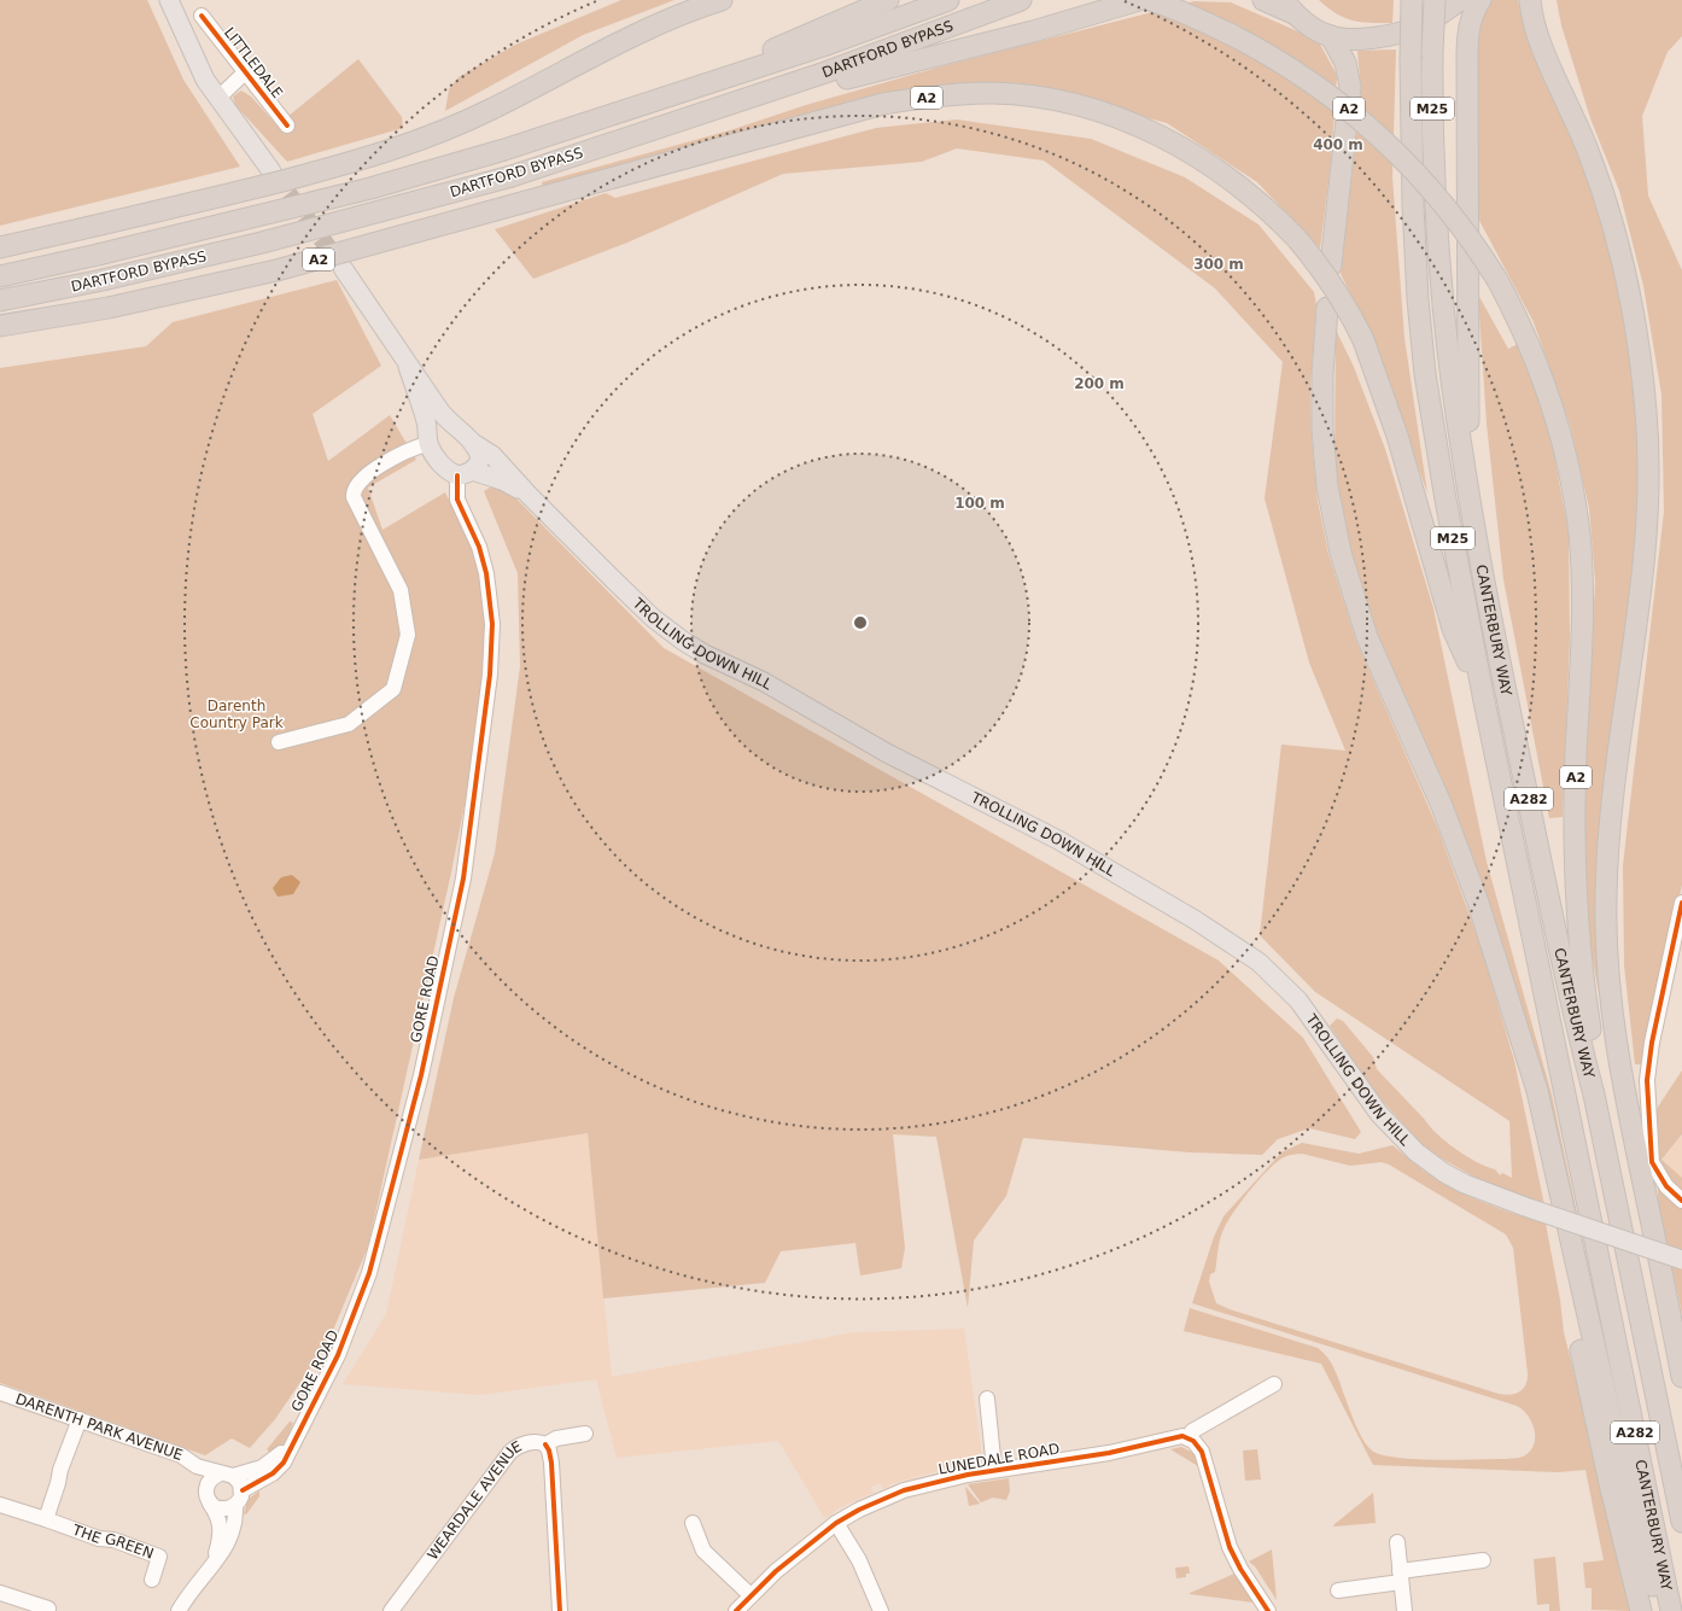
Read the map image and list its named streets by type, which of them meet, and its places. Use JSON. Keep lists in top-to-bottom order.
{
  "streets": {
    "highway": [
      "DARTFORD BYPASS",
      "A2",
      "M25",
      "CANTERBURY WAY",
      "A282"
    ],
    "main road": ["TROLLING DOWN HILL"],
    "street": [
      "LITTLEDALE",
      "GORE ROAD",
      "DARENTH PARK AVENUE",
      "LUNEDALE ROAD",
      "WEARDALE AVENUE",
      "THE GREEN"
    ]
  },
  "crossings": [
    ["A2", "M25"],
    ["A2", "CANTERBURY WAY"],
    ["M25", "CANTERBURY WAY"],
    ["TROLLING DOWN HILL", "GORE ROAD"],
    ["GORE ROAD", "DARENTH PARK AVENUE"]
  ],
  "parks": ["Darenth Country Park"],
  "rings": [
    "400 m",
    "300 m",
    "200 m",
    "100 m"
  ]
}
